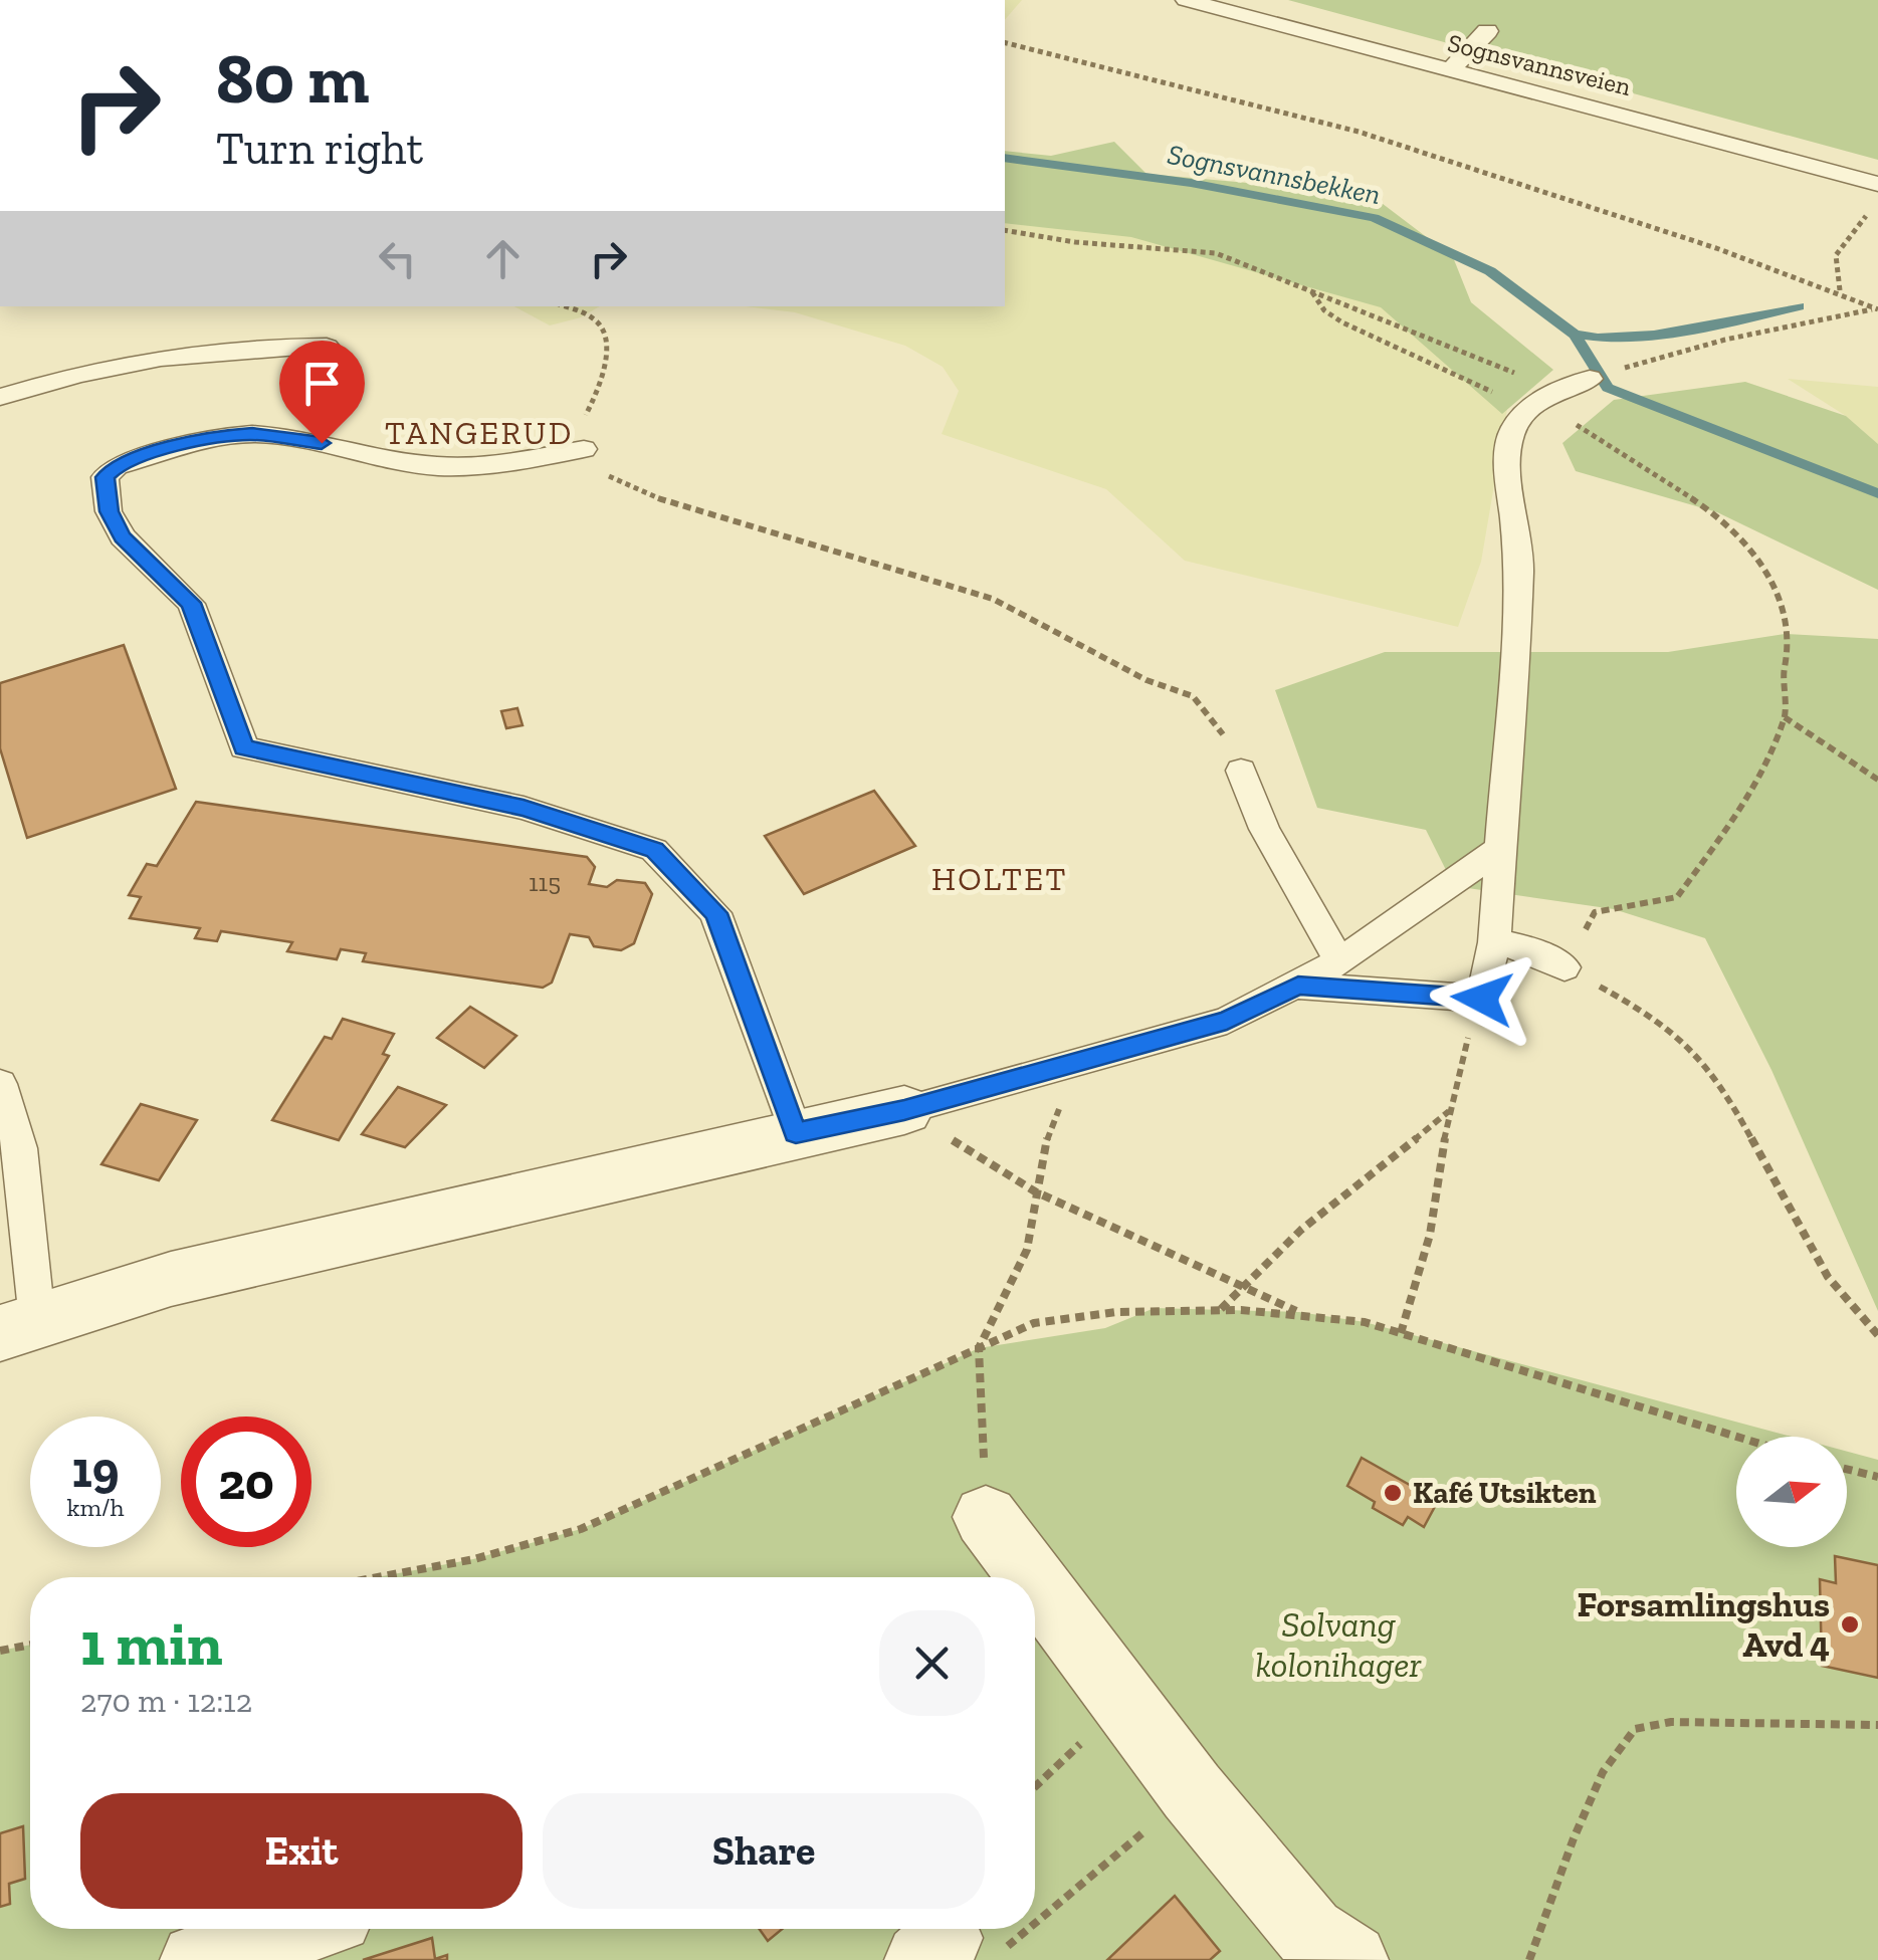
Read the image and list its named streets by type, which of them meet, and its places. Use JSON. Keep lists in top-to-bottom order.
{
  "streets": {
    "lane": ["Sognsvannsveien"]
  },
  "districts": ["TANGERUD", "HOLTET"],
  "water": ["Sognsvannsbekken"],
  "parks": ["Solvang kolonihager"],
  "places": ["Kafé Utsikten", "Forsamlingshus Avd 4"],
  "house_numbers": ["115"],
  "north": "right",
  "page": {
    "turn": ["80 m", "Turn right"],
    "speed": "19 km/h",
    "limit": "20",
    "heading": ["1 min", "270 m · 12:12"],
    "buttons": ["Exit", "Share"]
  }
}
